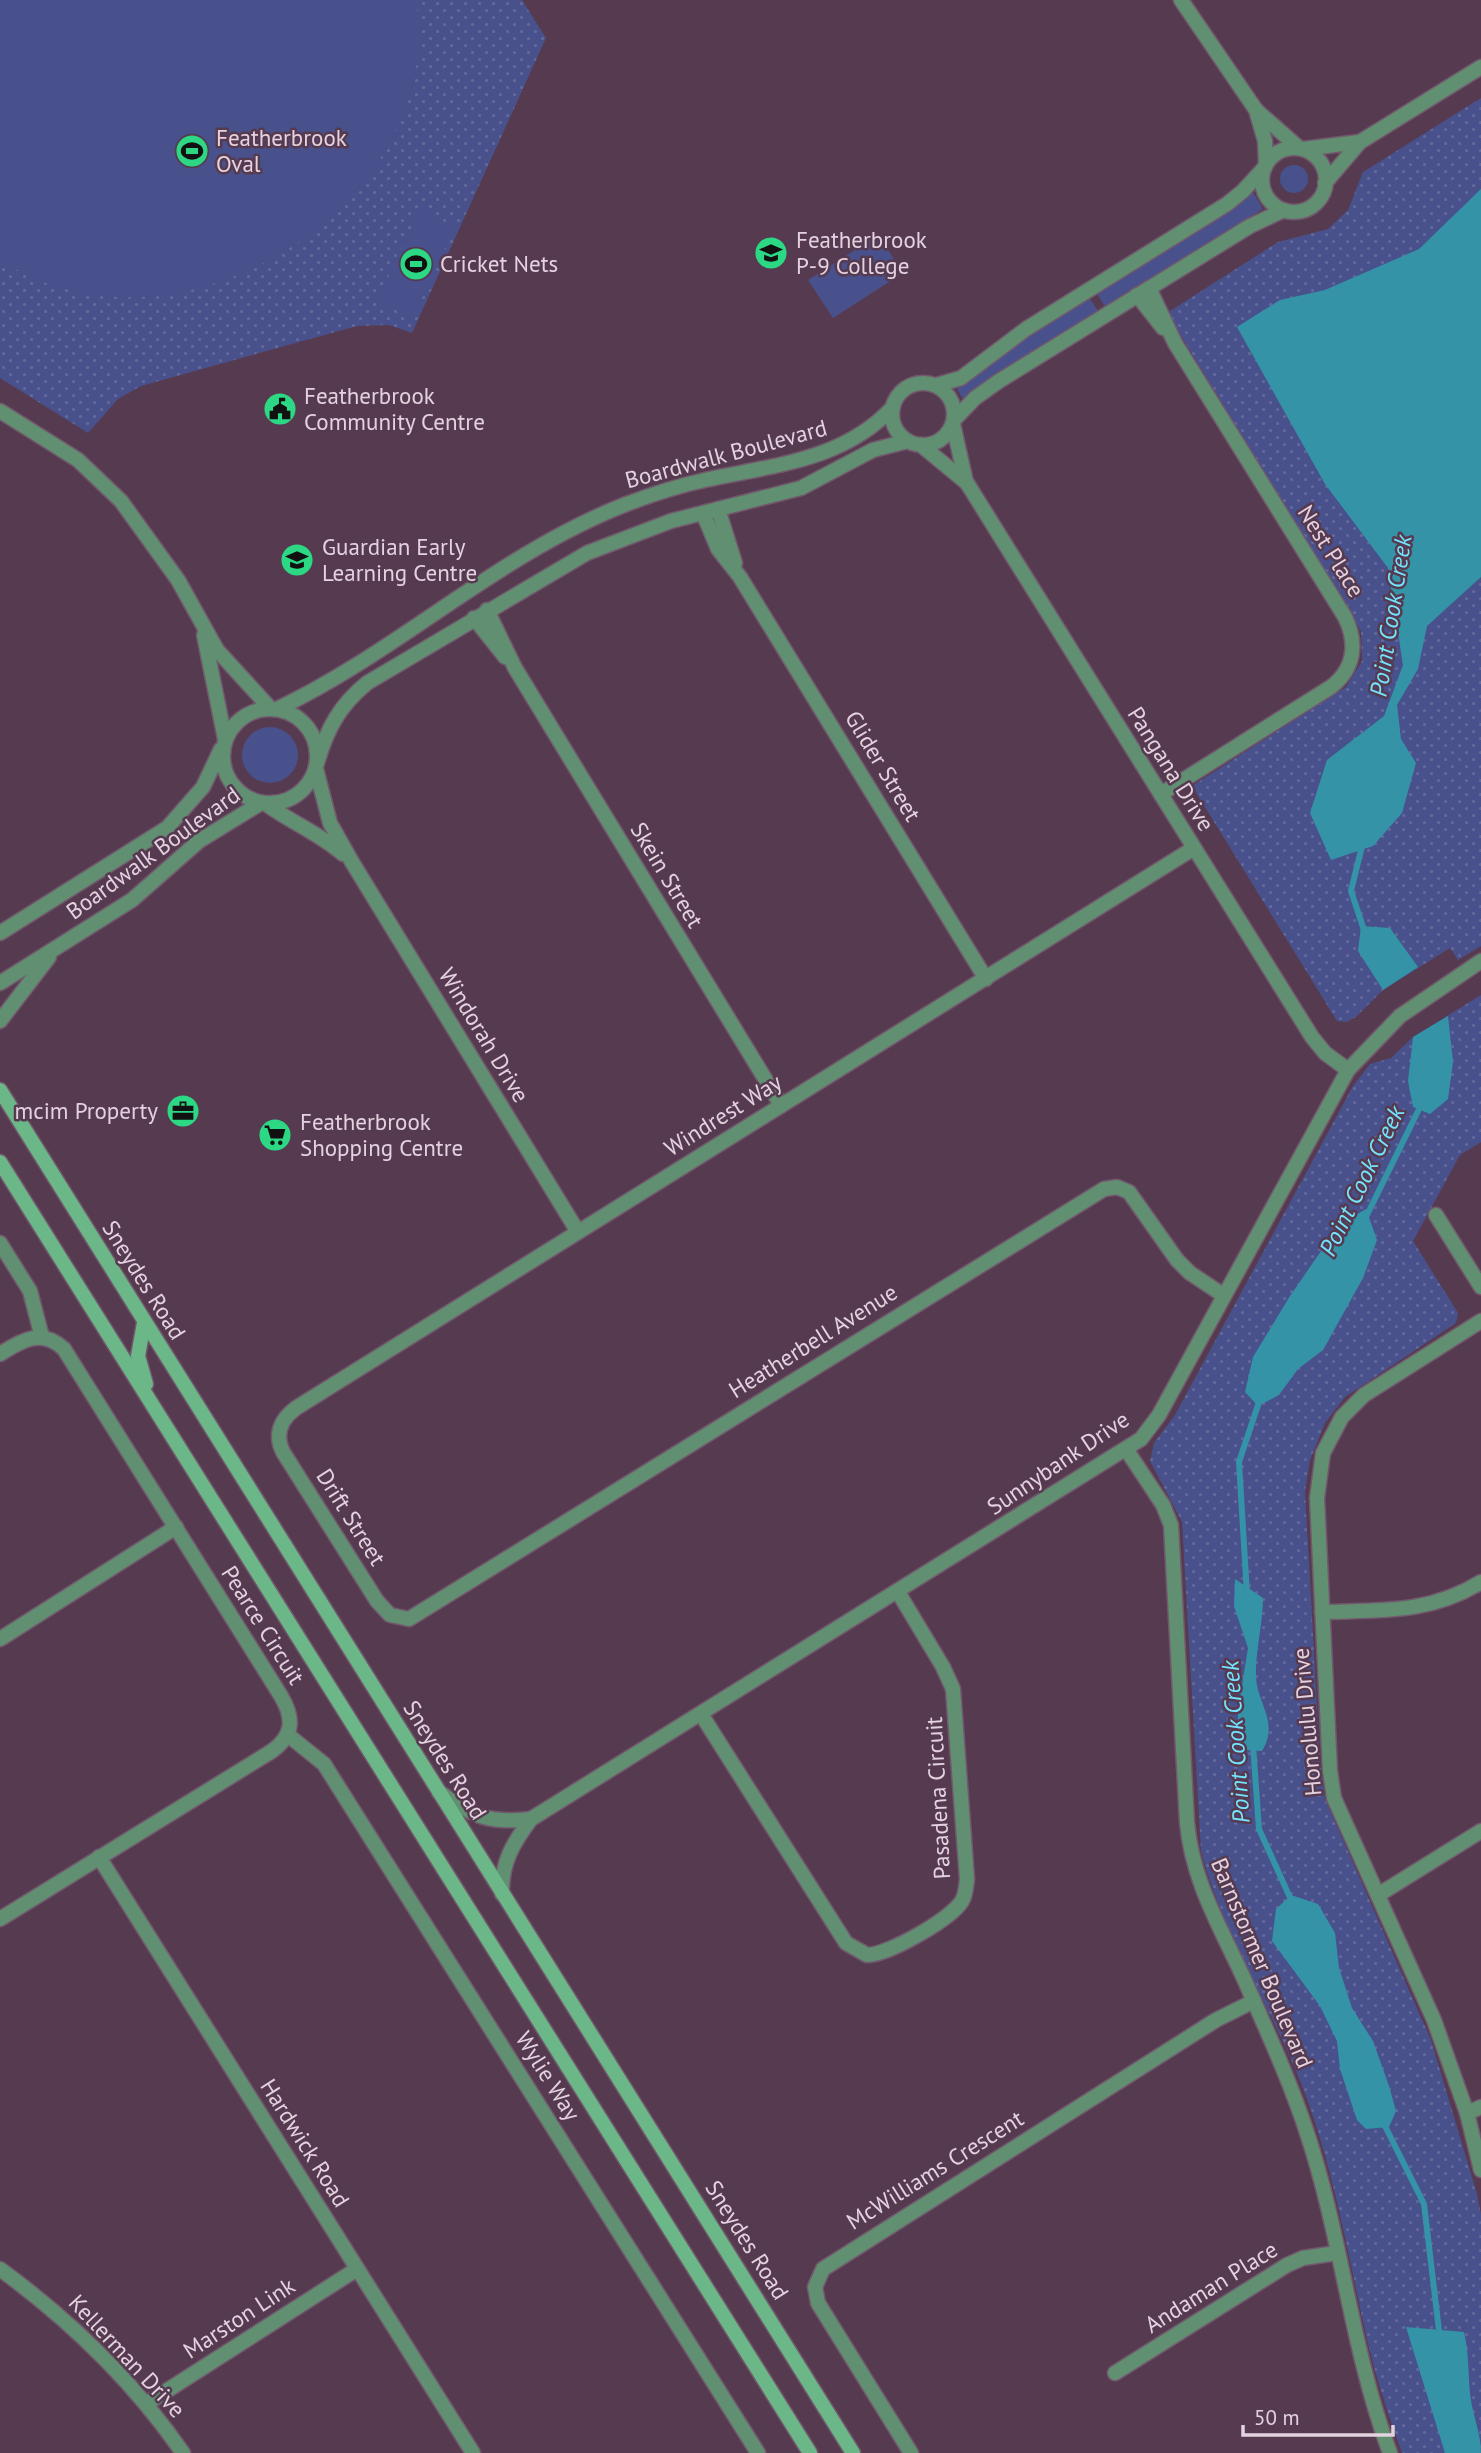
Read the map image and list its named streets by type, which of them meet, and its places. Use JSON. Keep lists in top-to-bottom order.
{
  "streets": {
    "main road": ["Sneydes Road"],
    "street": [
      "Boardwalk Boulevard",
      "Nest Place",
      "Glider Street",
      "Pangana Drive",
      "Skein Street",
      "Windorah Drive",
      "Windrest Way",
      "Heatherbell Avenue",
      "Sunnybank Drive",
      "Drift Street",
      "Pearce Circuit",
      "Honolulu Drive",
      "Pasadena Circuit",
      "Barnstormer Boulevard",
      "Wylie Way",
      "Hardwick Road",
      "McWilliams Crescent",
      "Andaman Place",
      "Marston Link",
      "Kellerman Drive"
    ]
  },
  "crossings": [
    ["Boardwalk Boulevard", "Glider Street"],
    ["Boardwalk Boulevard", "Pangana Drive"],
    ["Boardwalk Boulevard", "Skein Street"],
    ["Boardwalk Boulevard", "Windorah Drive"],
    ["Nest Place", "Pangana Drive"],
    ["Glider Street", "Windrest Way"],
    ["Pangana Drive", "Windrest Way"],
    ["Pangana Drive", "Sunnybank Drive"],
    ["Skein Street", "Windrest Way"],
    ["Windorah Drive", "Windrest Way"],
    ["Windrest Way", "Drift Street"],
    ["Sneydes Road", "Sunnybank Drive"],
    ["Heatherbell Avenue", "Sunnybank Drive"],
    ["Heatherbell Avenue", "Drift Street"],
    ["Sunnybank Drive", "Pasadena Circuit"],
    ["Sunnybank Drive", "Barnstormer Boulevard"],
    ["Pearce Circuit", "Wylie Way"],
    ["Barnstormer Boulevard", "McWilliams Crescent"],
    ["Barnstormer Boulevard", "Andaman Place"],
    ["Hardwick Road", "Marston Link"],
    ["Marston Link", "Kellerman Drive"]
  ],
  "water": ["Point Cook Creek"],
  "places": {
    "sports": ["Featherbrook Oval", "Cricket Nets"],
    "school or university": ["Featherbrook P-9 College", "Guardian Early Learning Centre"],
    "public building": ["Featherbrook Community Centre"],
    "office": ["mcim Property"],
    "supermarket": ["Featherbrook Shopping Centre"]
  },
  "scale_bar": "50 m"
}
